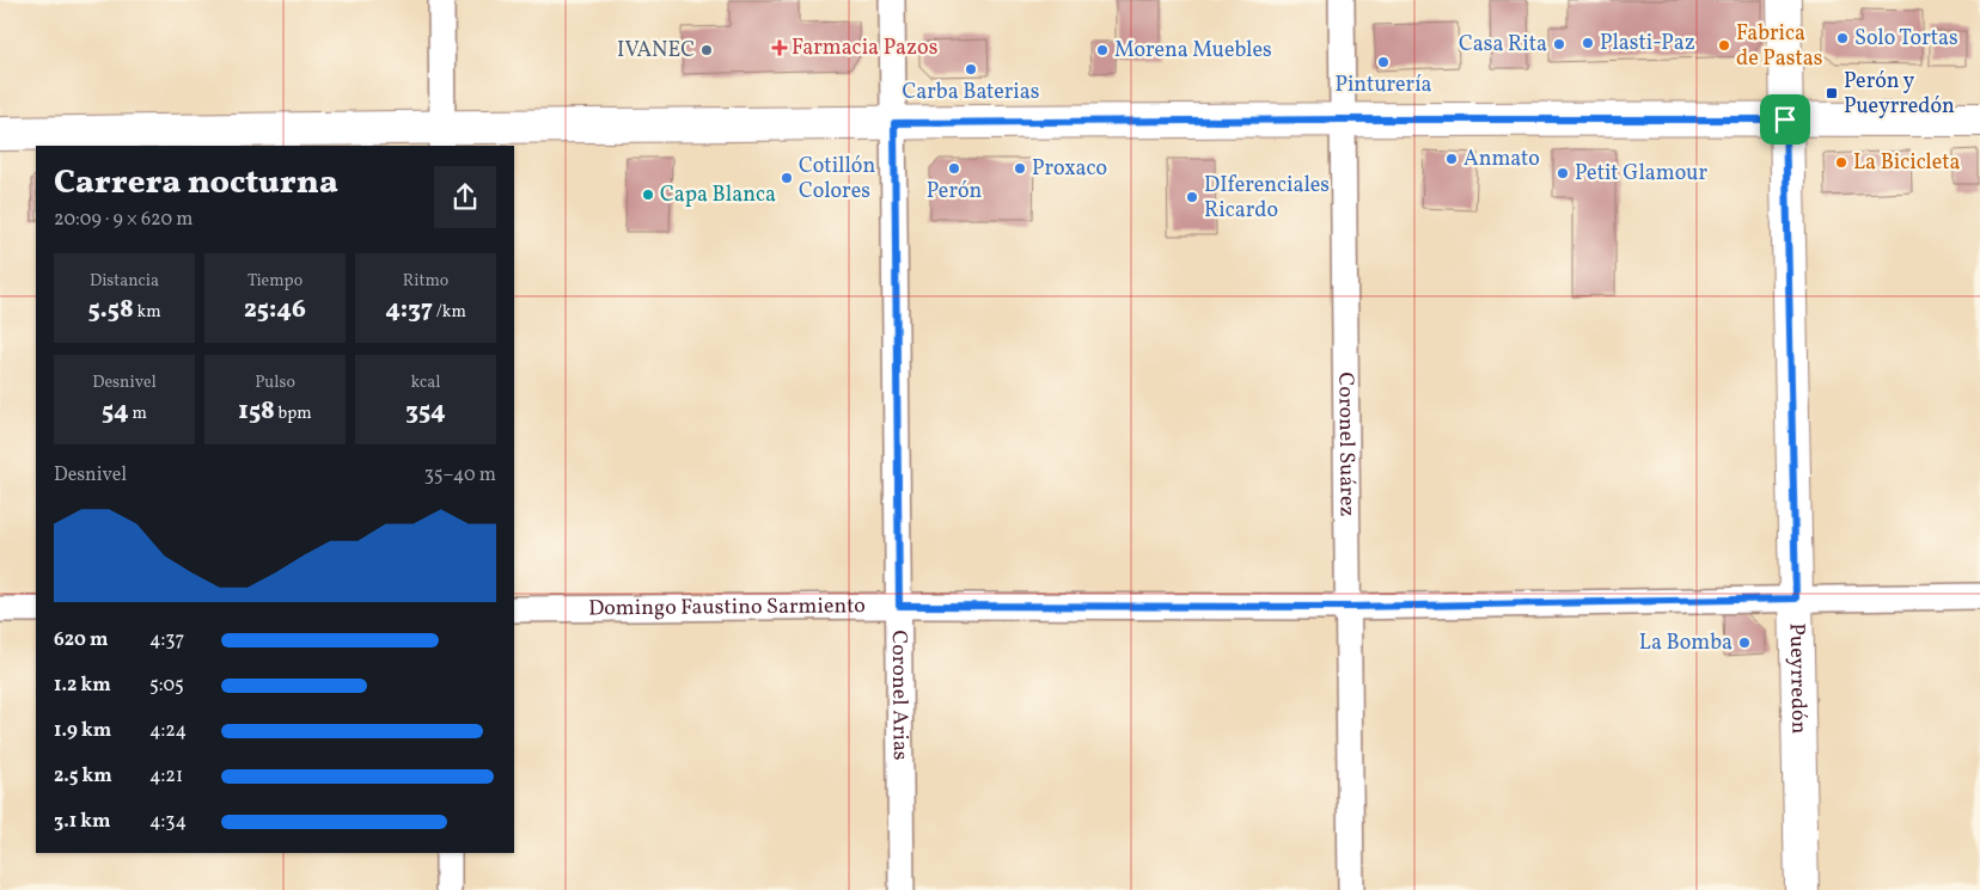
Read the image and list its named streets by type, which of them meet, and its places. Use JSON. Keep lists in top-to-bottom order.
{
  "streets": {
    "main road": ["Pueyrredón"],
    "street": ["Coronel Suárez", "Domingo Faustino Sarmiento", "Coronel Arias"]
  },
  "crossings": [
    ["Coronel Suárez", "Domingo Faustino Sarmiento"],
    ["Domingo Faustino Sarmiento", "Pueyrredón"],
    ["Domingo Faustino Sarmiento", "Coronel Arias"]
  ],
  "places": {
    "other": [
      "Solo Tortas",
      "Plasti-Paz",
      "Casa Rita",
      "Fabrica de Pastas",
      "IVANEC",
      "Morena Muebles",
      "Pinturería",
      "Carba Baterias",
      "Anmato",
      "La Bicicleta",
      "Perón",
      "Proxaco",
      "Petit Glamour",
      "Cotillón Colores",
      "Capa Blanca",
      "DIferenciales Ricardo",
      "La Bomba"
    ],
    "health": ["Farmacia Pazos"],
    "transit": ["Perón y Pueyrredón"]
  },
  "page": {
    "heading": ["Carrera nocturna", "20:09 · 9 × 620 m"],
    "stats": [
      ["Distancia", "5.58 km"],
      ["Tiempo", "25:46"],
      ["Ritmo", "4:37 /km"],
      ["Desnivel", "54 m"],
      ["Pulso", "158 bpm"],
      ["kcal", "354"]
    ],
    "chart": ["Desnivel", "35–40 m"],
    "list": [
      {
        "name": "620 m",
        "note": "4:37"
      },
      {
        "name": "1.2 km",
        "note": "5:05"
      },
      {
        "name": "1.9 km",
        "note": "4:24"
      },
      {
        "name": "2.5 km",
        "note": "4:21"
      },
      {
        "name": "3.1 km",
        "note": "4:34"
      }
    ]
  }
}
